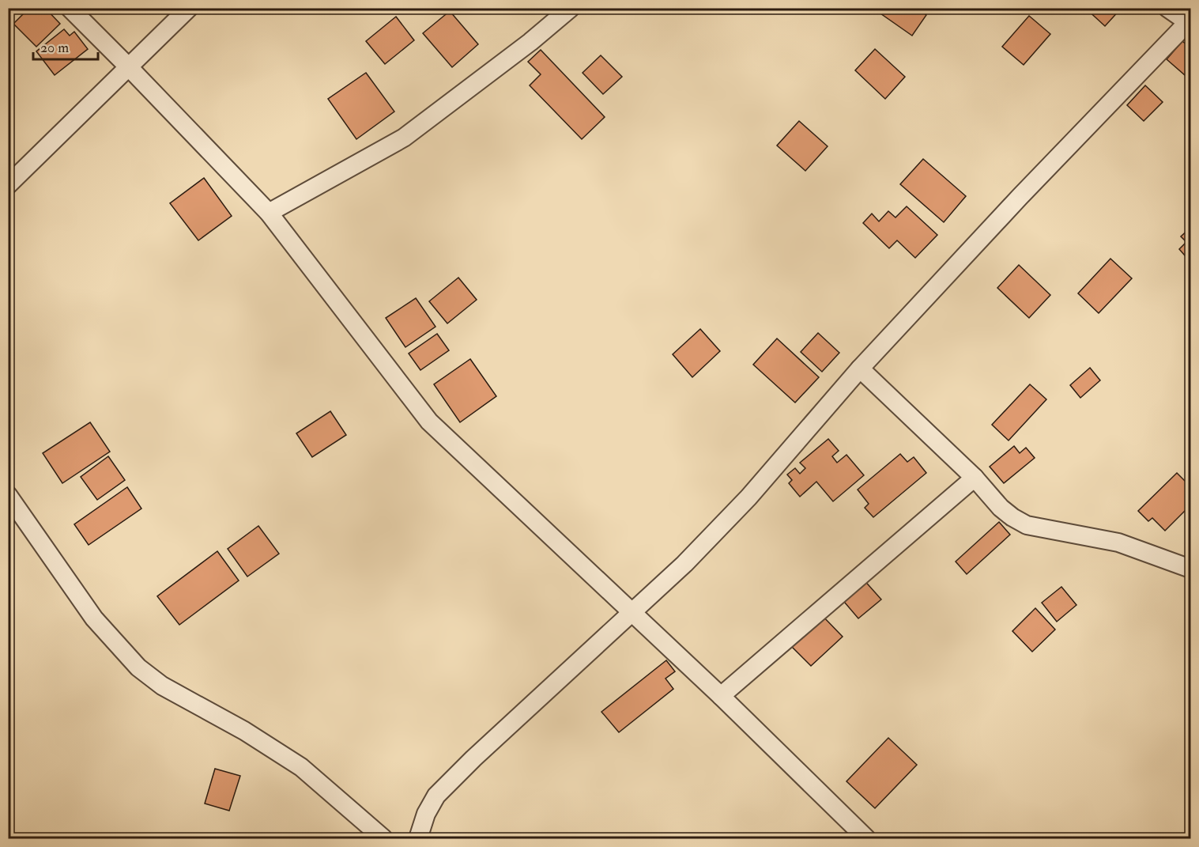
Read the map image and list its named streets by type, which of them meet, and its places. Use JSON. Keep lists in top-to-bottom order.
{
  "scale_bar": "20 m"
}
